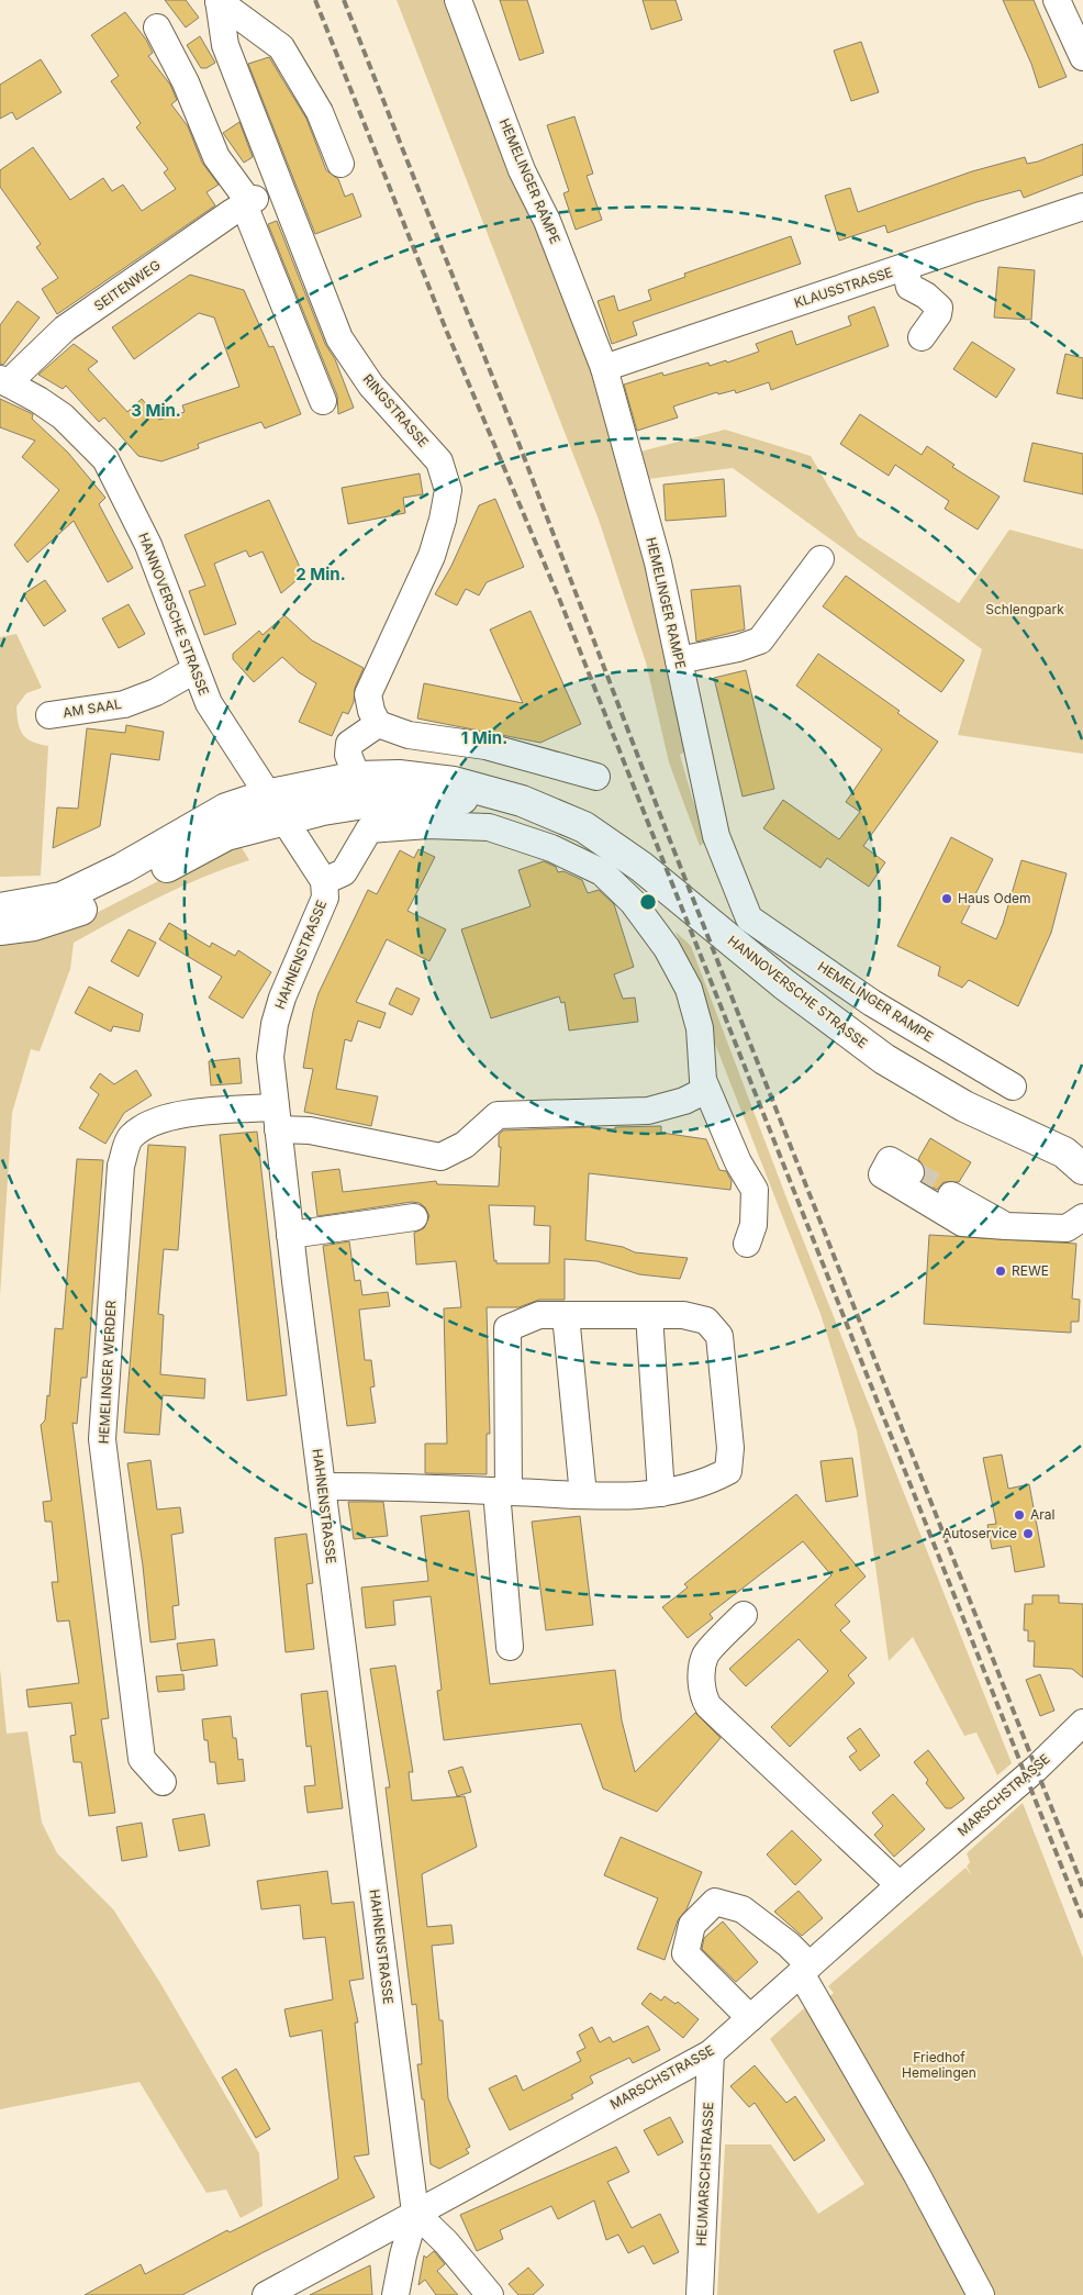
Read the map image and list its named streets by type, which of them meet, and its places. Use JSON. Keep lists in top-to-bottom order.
{
  "streets": {
    "main road": ["HANNOVERSCHE STRASSE"],
    "street": [
      "HEMELINGER RAMPE",
      "SEITENWEG",
      "KLAUSSTRASSE",
      "RINGSTRASSE",
      "AM SAAL",
      "HAHNENSTRASSE",
      "HEMELINGER WERDER",
      "MARSCHSTRASSE",
      "HEUMARSCHSTRASSE"
    ]
  },
  "crossings": [
    ["HEMELINGER RAMPE", "KLAUSSTRASSE"],
    ["SEITENWEG", "HANNOVERSCHE STRASSE"],
    ["HANNOVERSCHE STRASSE", "AM SAAL"],
    ["HANNOVERSCHE STRASSE", "HAHNENSTRASSE"],
    ["HAHNENSTRASSE", "HEMELINGER WERDER"],
    ["HAHNENSTRASSE", "MARSCHSTRASSE"],
    ["MARSCHSTRASSE", "HEUMARSCHSTRASSE"]
  ],
  "parks": ["Schlengpark", "Friedhof Hemelingen"],
  "places": [
    "Haus Odem",
    "REWE",
    "Aral",
    "Autoservice"
  ],
  "rings": ["3 Min.", "2 Min.", "1 Min."]
}
